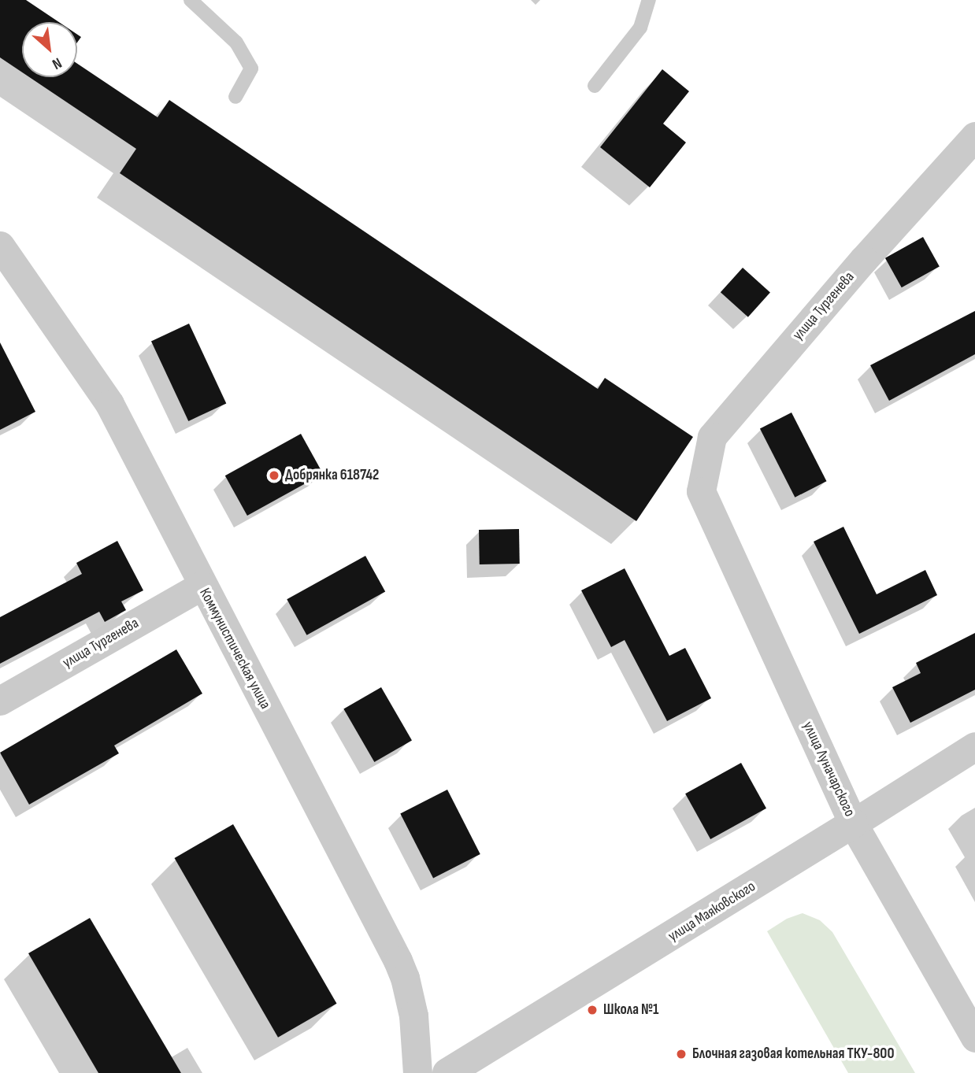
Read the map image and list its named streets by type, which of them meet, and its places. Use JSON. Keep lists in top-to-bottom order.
{
  "streets": {
    "street": [
      "улица Тургенева",
      "Коммунистическая улица",
      "улица Луначарского",
      "улица Маяковского"
    ]
  },
  "crossings": [
    ["улица Тургенева", "Коммунистическая улица"],
    ["улица Тургенева", "улица Луначарского"],
    ["улица Луначарского", "улица Маяковского"]
  ],
  "places": ["Добрянка 618742", "Школа №1", "Блочная газовая котельная ТКУ-800"],
  "north": "bottom right"
}
